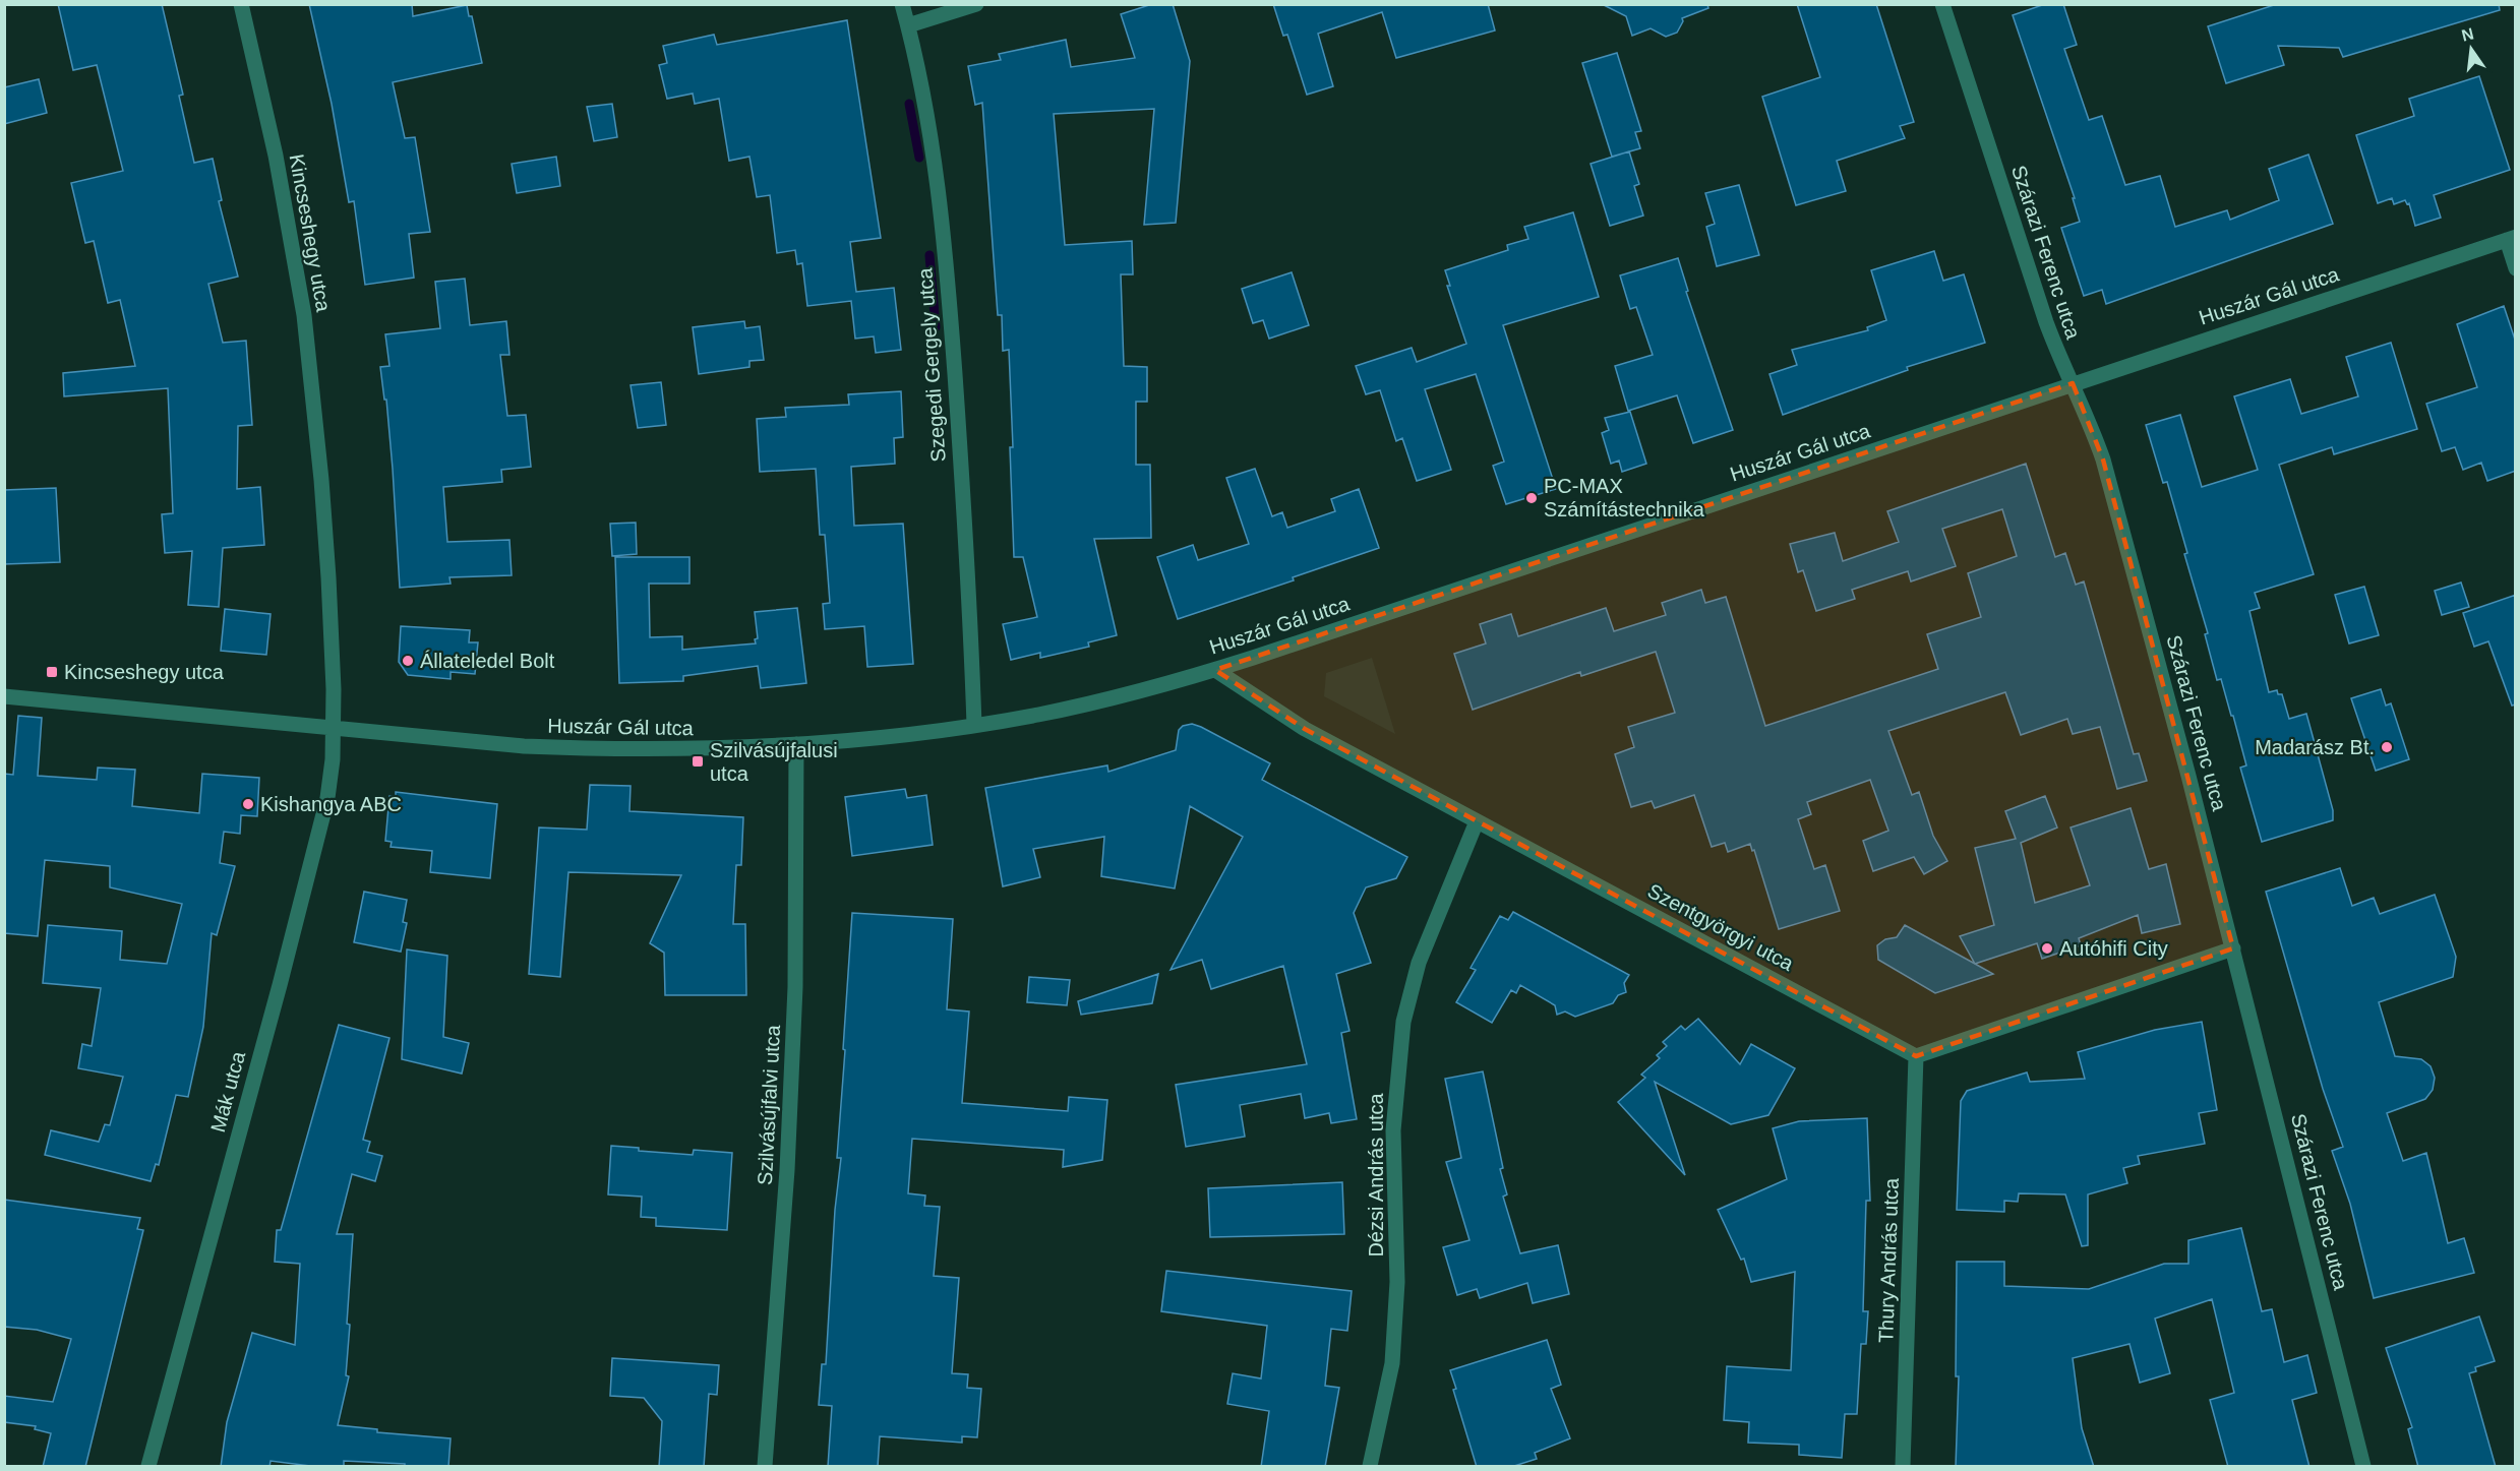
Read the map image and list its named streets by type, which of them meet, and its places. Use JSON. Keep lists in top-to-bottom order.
{
  "streets": {
    "street": [
      "Kincseshegy utca",
      "Szárazi Ferenc utca",
      "Huszár Gál utca",
      "Szegedi Gergely utca",
      "Szentgyörgyi utca",
      "Mák utca",
      "Szilvásújfalvi utca",
      "Dézsi András utca",
      "Thury András utca"
    ]
  },
  "crossings": [
    ["Kincseshegy utca", "Huszár Gál utca"],
    ["Kincseshegy utca", "Mák utca"],
    ["Szárazi Ferenc utca", "Huszár Gál utca"],
    ["Huszár Gál utca", "Szegedi Gergely utca"],
    ["Huszár Gál utca", "Szentgyörgyi utca"],
    ["Huszár Gál utca", "Mák utca"],
    ["Huszár Gál utca", "Szilvásújfalvi utca"],
    ["Szentgyörgyi utca", "Dézsi András utca"],
    ["Szentgyörgyi utca", "Thury András utca"]
  ],
  "places": {
    "other": [
      "PC-MAX Számítástechnika",
      "Állateledel Bolt",
      "Madarász Bt.",
      "Kishangya ABC",
      "Autóhifi City"
    ],
    "transit": ["Kincseshegy utca", "Szilvásújfalusi utca"]
  },
  "north": "top"
}
